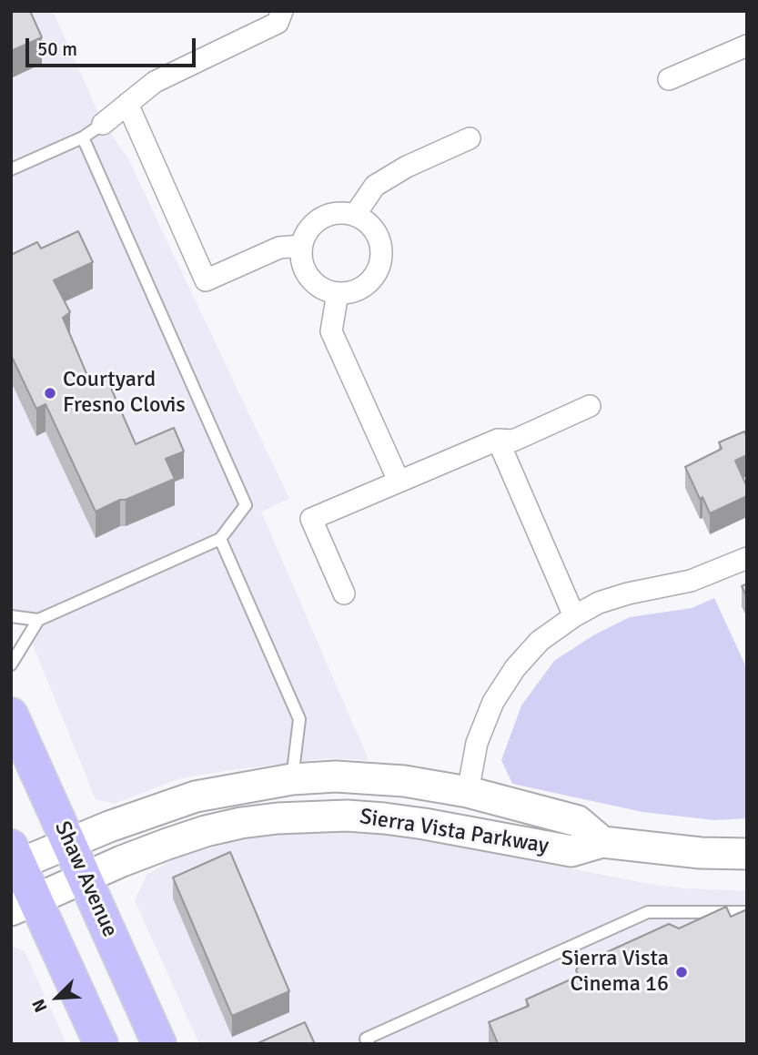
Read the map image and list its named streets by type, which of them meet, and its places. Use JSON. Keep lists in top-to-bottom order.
{
  "streets": {
    "main road": ["Sierra Vista Parkway", "Shaw Avenue"]
  },
  "crossings": [
    ["Sierra Vista Parkway", "Shaw Avenue"]
  ],
  "places": ["Courtyard Fresno Clovis", "Sierra Vista Cinema 16"],
  "scale_bar": "50 m",
  "north": "bottom left"
}
